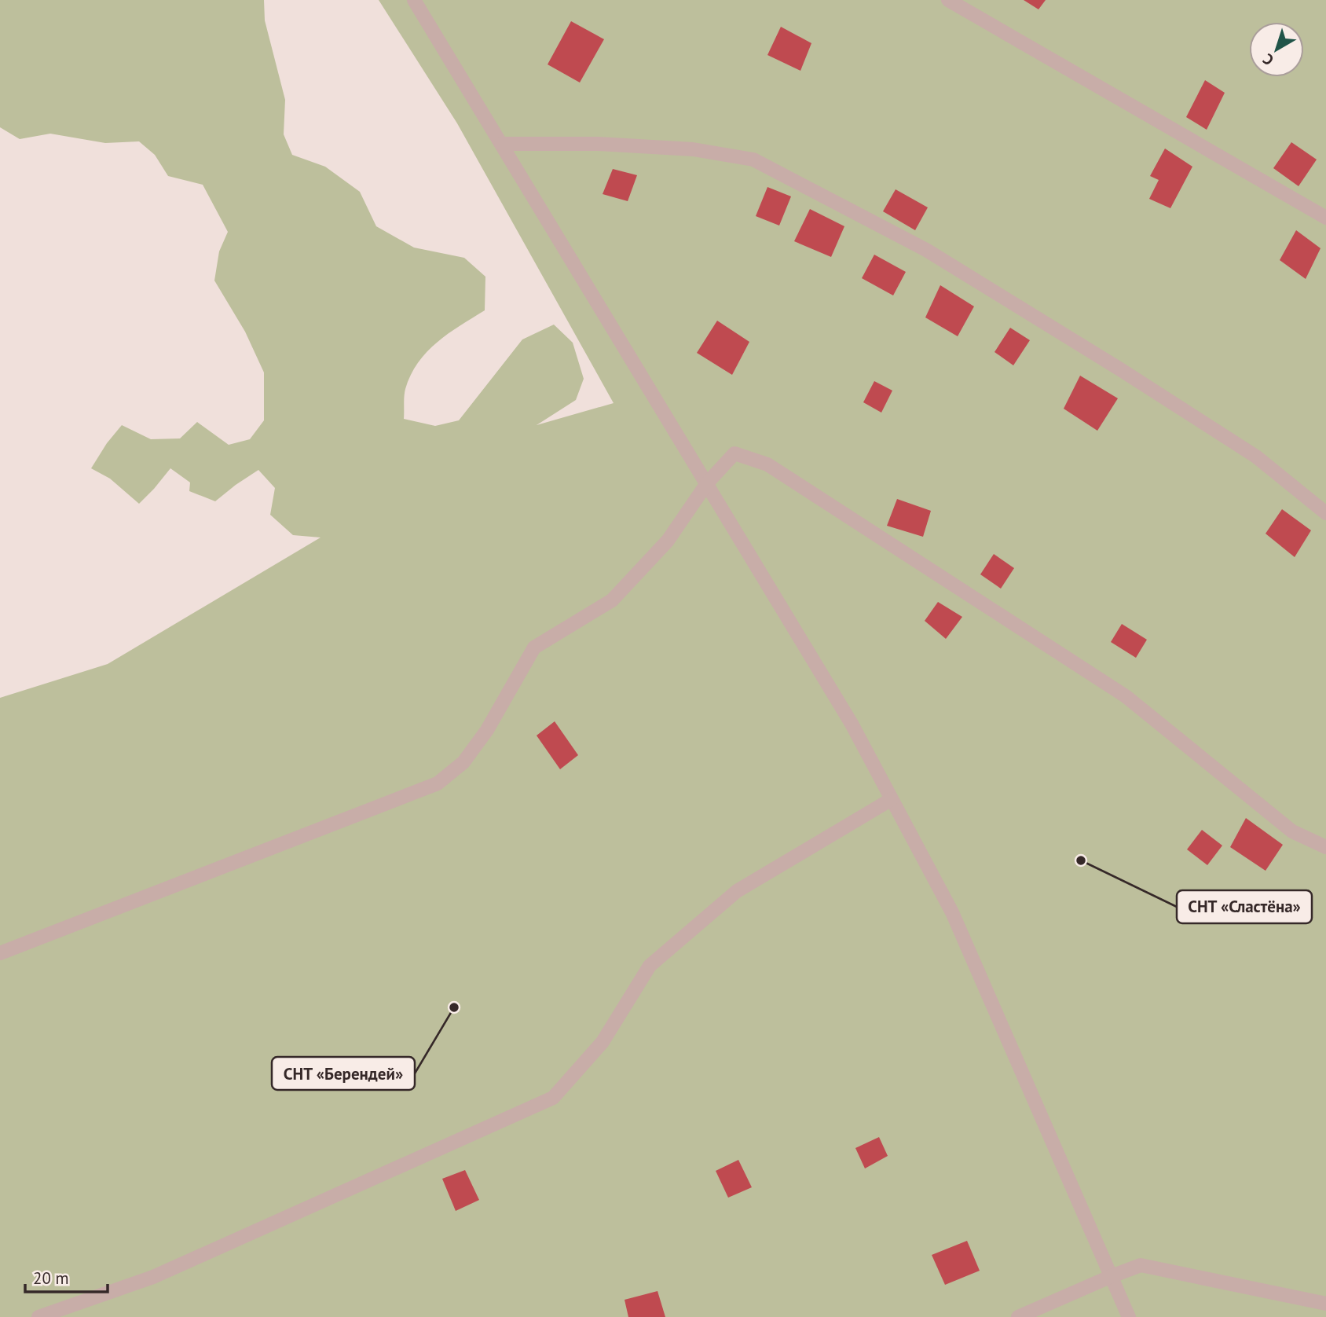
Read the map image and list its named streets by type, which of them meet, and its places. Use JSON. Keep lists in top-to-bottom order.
{
  "places": ["СНТ «Сластёна»", "СНТ «Берендей»"],
  "scale_bar": "20 m",
  "north": "bottom left"
}
